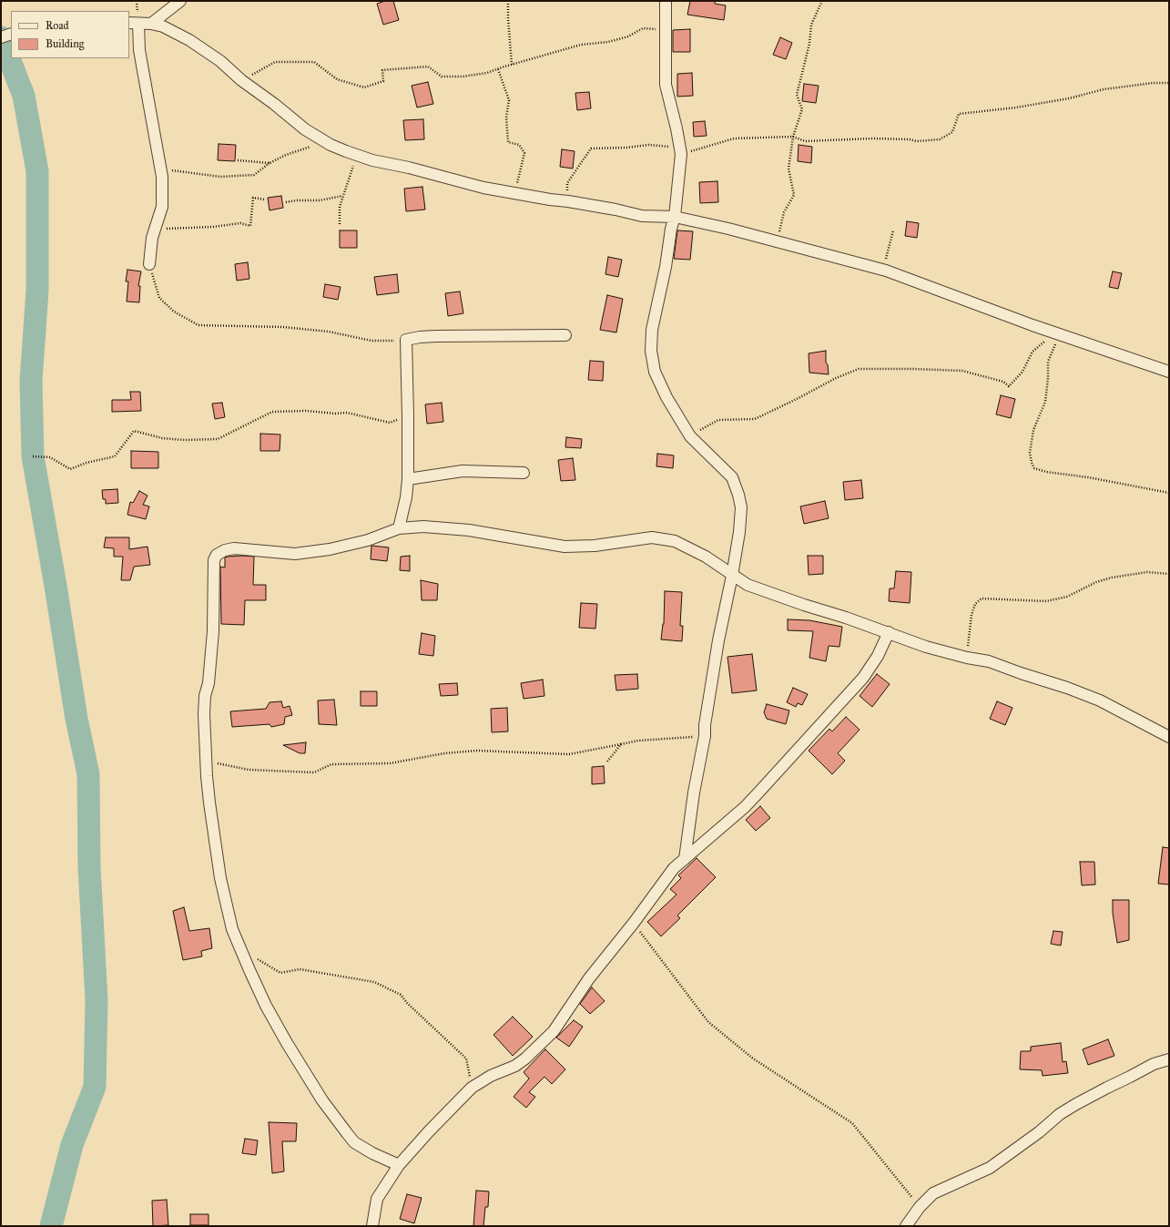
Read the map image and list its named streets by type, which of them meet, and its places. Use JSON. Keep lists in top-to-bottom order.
{
  "legend": ["Road", "Building"]
}
